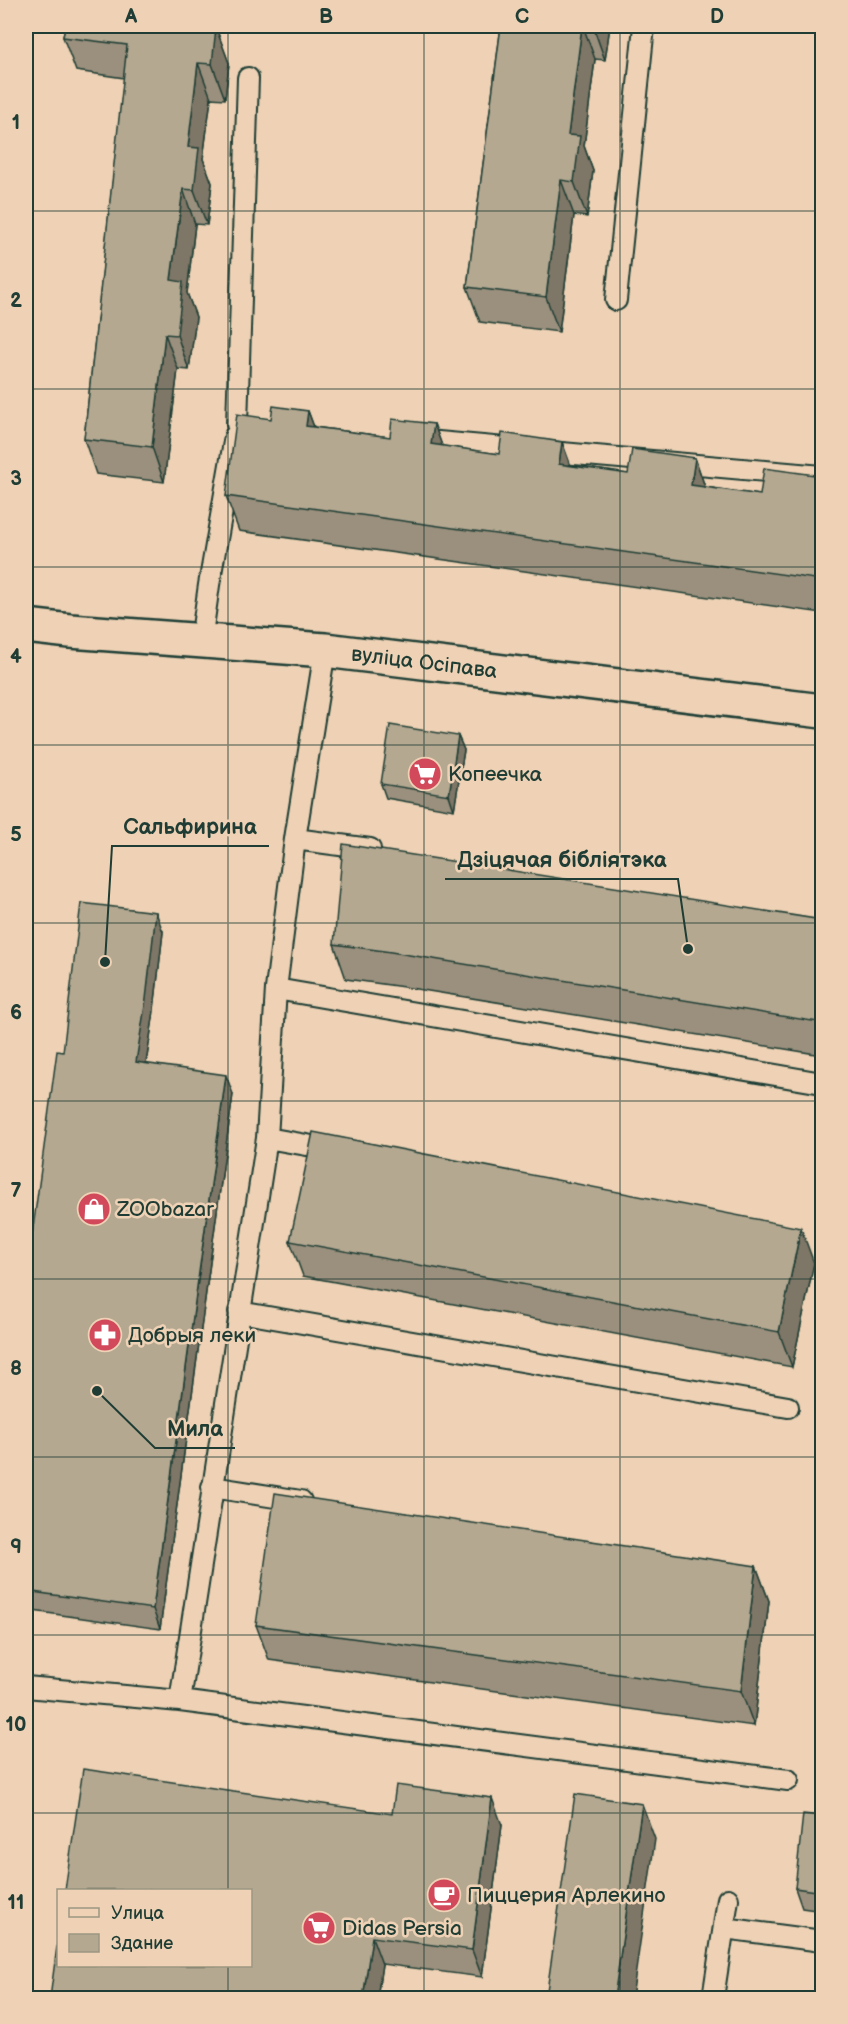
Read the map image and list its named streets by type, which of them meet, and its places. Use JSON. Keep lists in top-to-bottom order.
{
  "streets": {
    "street": ["вуліца Осіпава"]
  },
  "places": {
    "supermarket": ["Копеечка", "Didas Persia"],
    "other": ["Дзіцячая бібліятэка", "Сальфирина", "Мила"],
    "shop": ["ZOObazar"],
    "pharmacy": ["Добрыя леки"],
    "cafe": ["Пиццерия Арлекино"]
  },
  "legend": ["Улица", "Здание"],
  "grid": {
    "columns": [
      "A",
      "B",
      "C",
      "D"
    ],
    "rows": [
      "1",
      "2",
      "3",
      "4",
      "5",
      "6",
      "7",
      "8",
      "9",
      "10",
      "11"
    ]
  }
}
